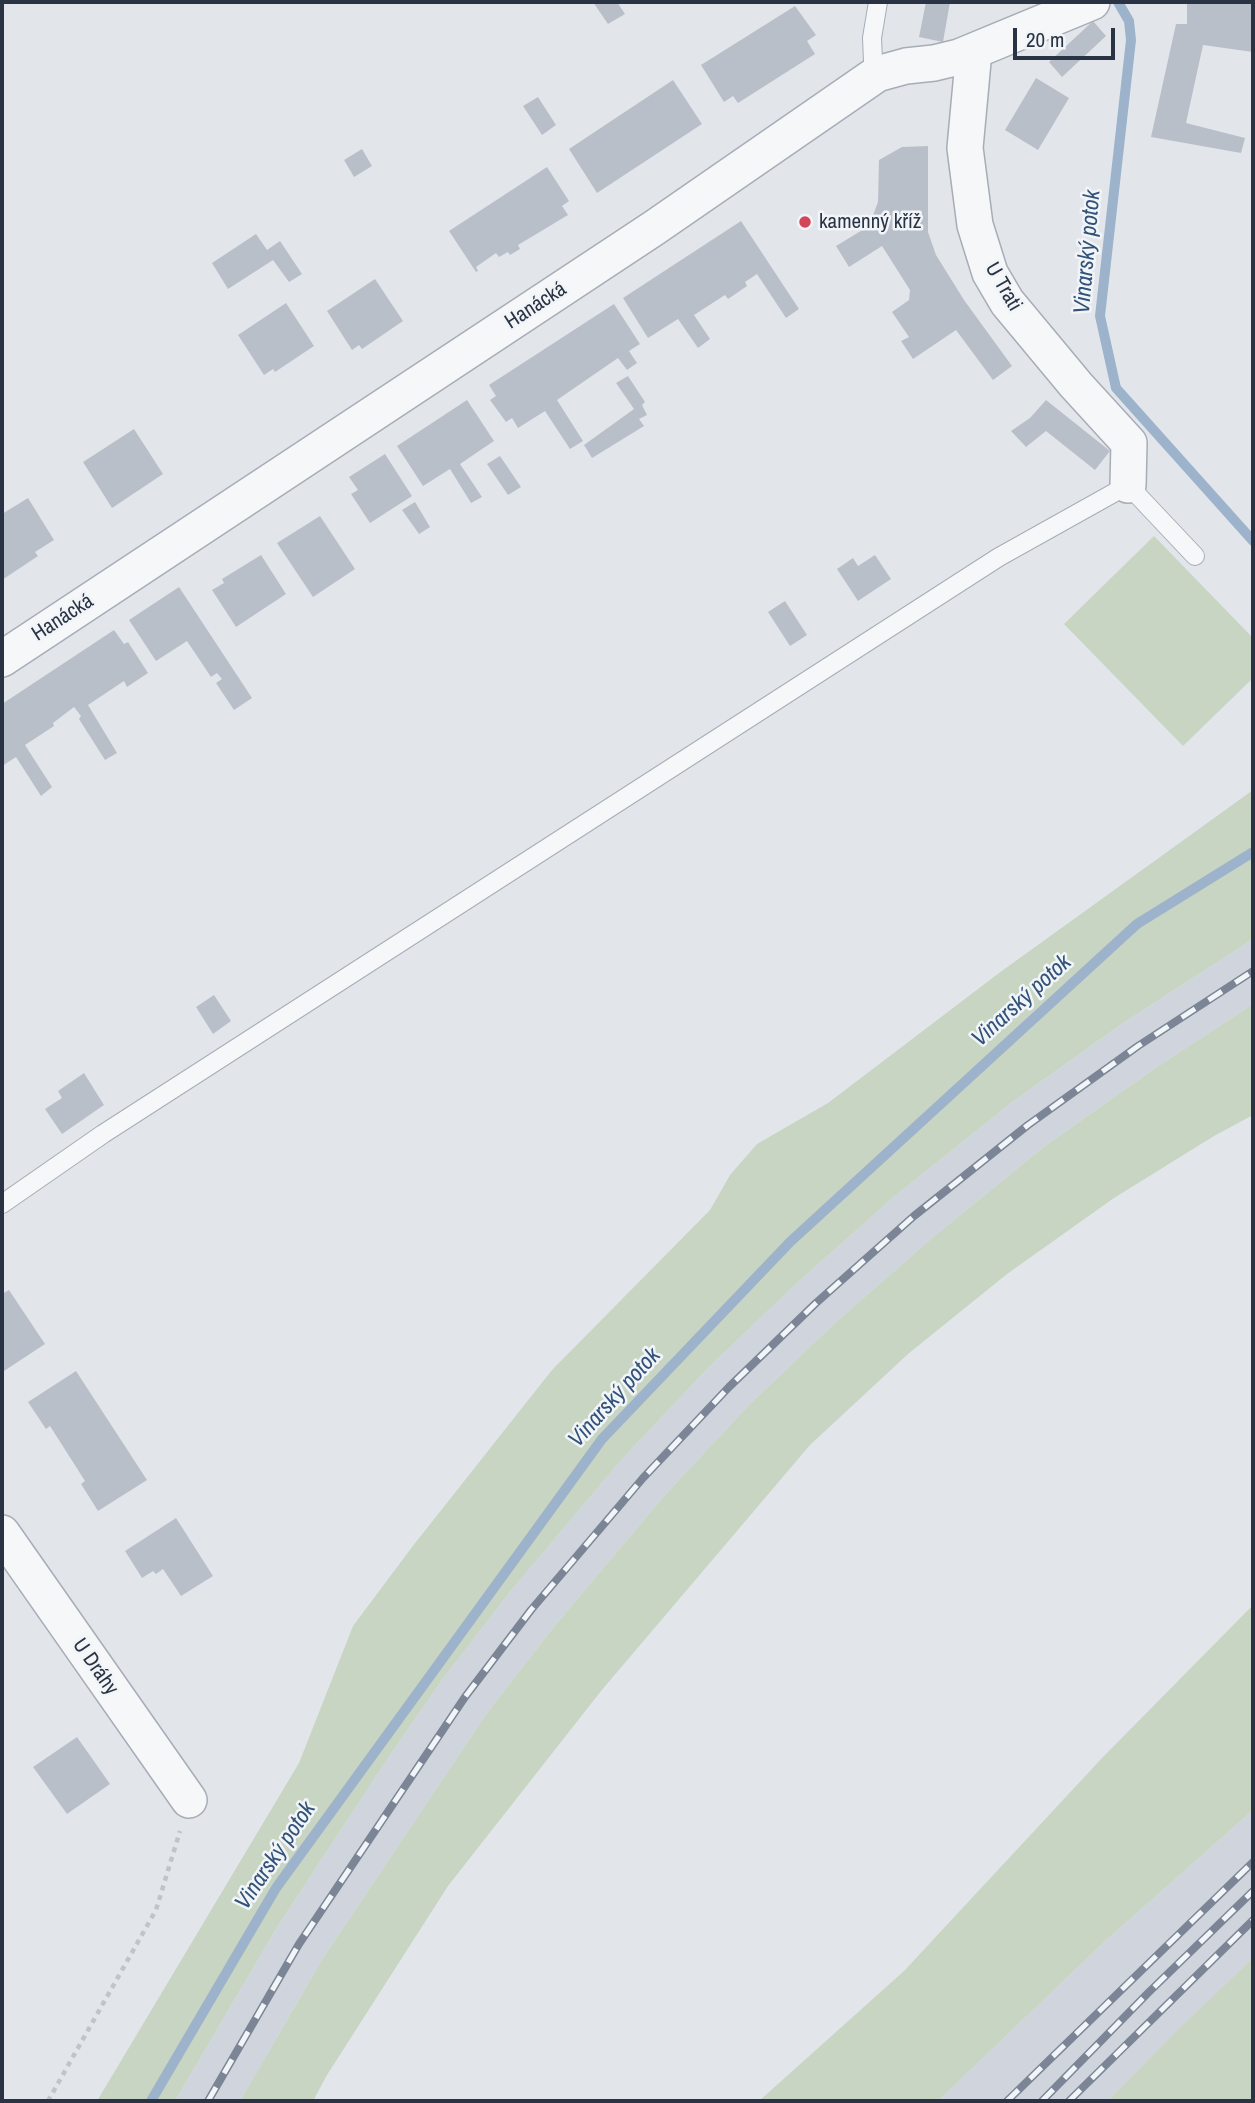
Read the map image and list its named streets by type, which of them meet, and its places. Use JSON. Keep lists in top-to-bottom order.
{
  "streets": {
    "street": ["U Trati", "Hanácká", "U Dráhy"]
  },
  "crossings": [
    ["U Trati", "Hanácká"]
  ],
  "water": ["Vinarský potok"],
  "places": ["kamenný kříž"],
  "scale_bar": "20 m"
}
